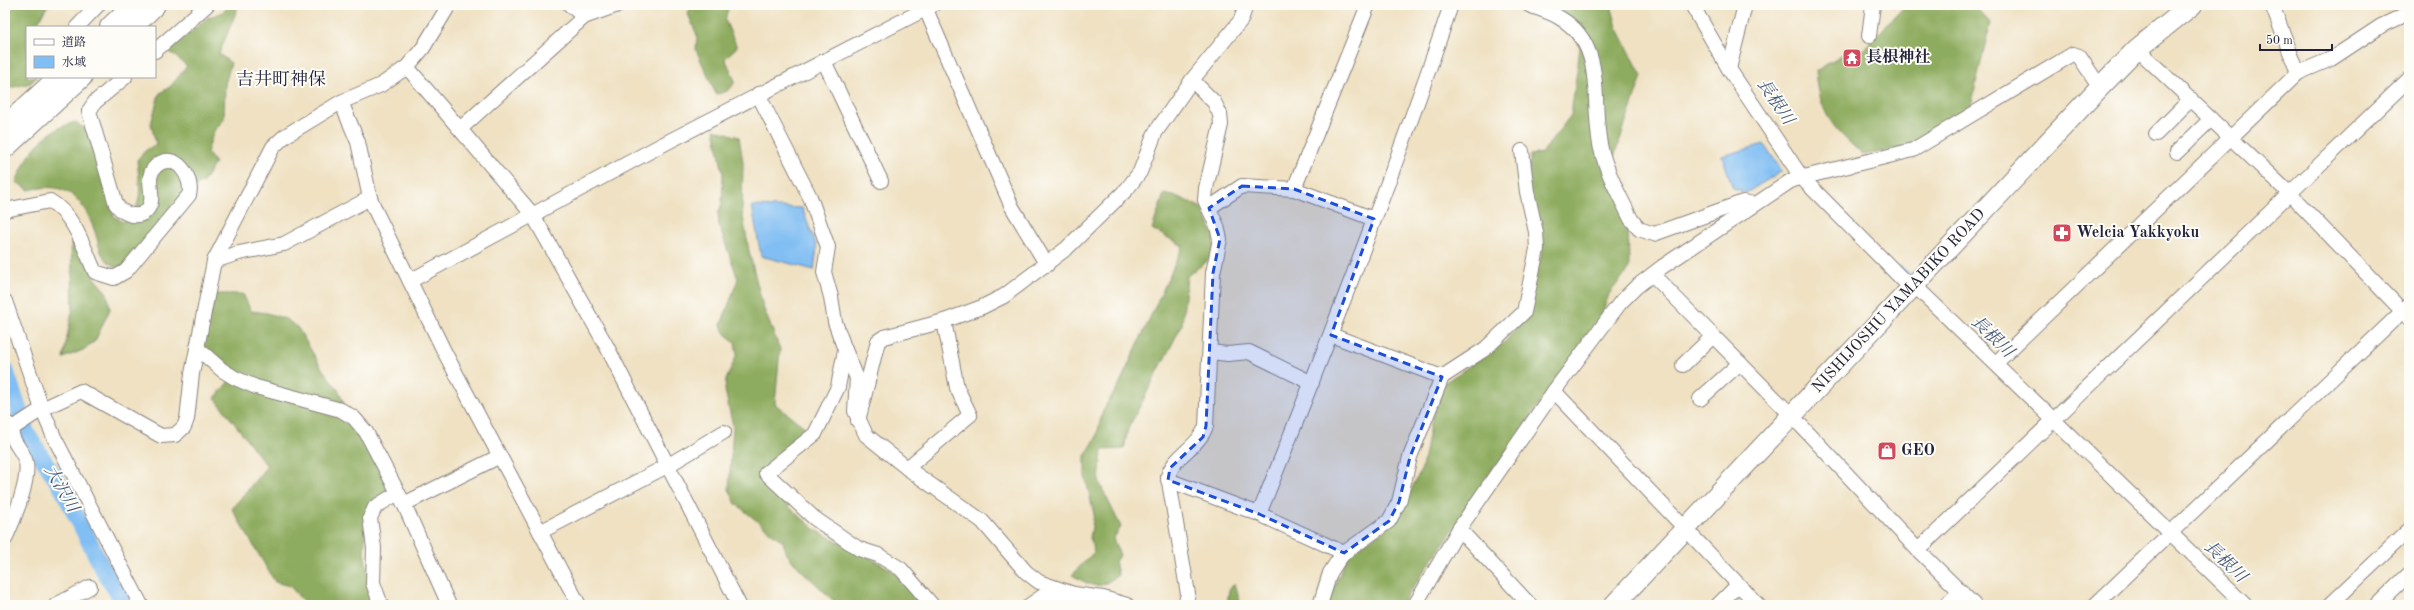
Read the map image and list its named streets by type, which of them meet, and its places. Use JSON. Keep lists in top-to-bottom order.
{
  "streets": {
    "highway": ["NISHIJOSHU YAMABIKO ROAD"]
  },
  "districts": ["吉井町神保"],
  "water": ["長根川", "大沢川"],
  "places": {
    "temple": ["長根神社"],
    "pharmacy": ["Welcia Yakkyoku"],
    "shop": ["GEO"]
  },
  "legend": ["道路", "水域"],
  "scale_bar": "50 m"
}
